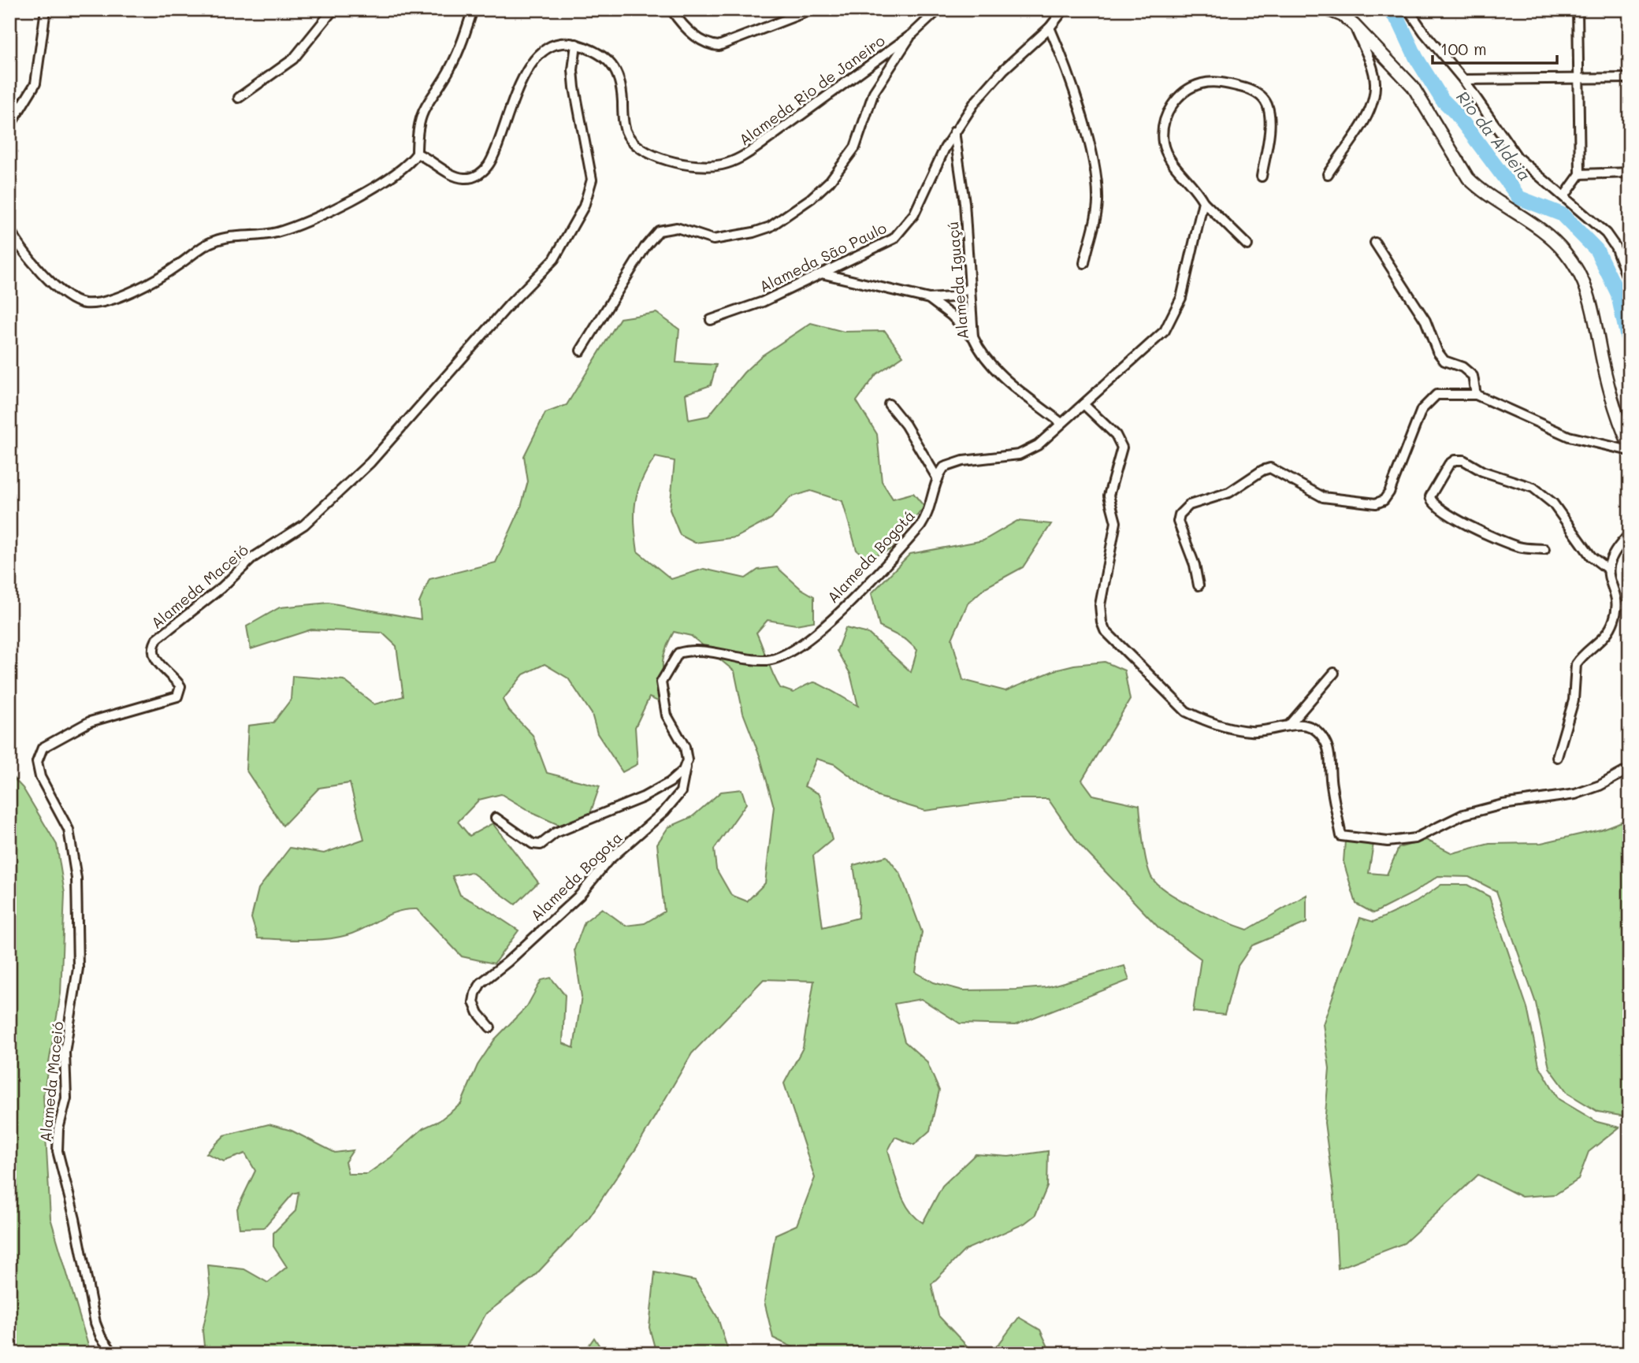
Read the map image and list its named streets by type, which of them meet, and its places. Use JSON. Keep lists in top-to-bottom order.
{
  "streets": {
    "street": [
      "Alameda Rio de Janeiro",
      "Alameda São Paulo",
      "Alameda Iguaçú",
      "Alameda Bogotá",
      "Alameda Maceió",
      "Alameda Bogota"
    ]
  },
  "crossings": [
    ["Alameda Rio de Janeiro", "Alameda Maceió"],
    ["Alameda São Paulo", "Alameda Iguaçú"],
    ["Alameda Bogotá", "Alameda Bogota"]
  ],
  "water": ["Rio da Aldeia"],
  "scale_bar": "100 m"
}
